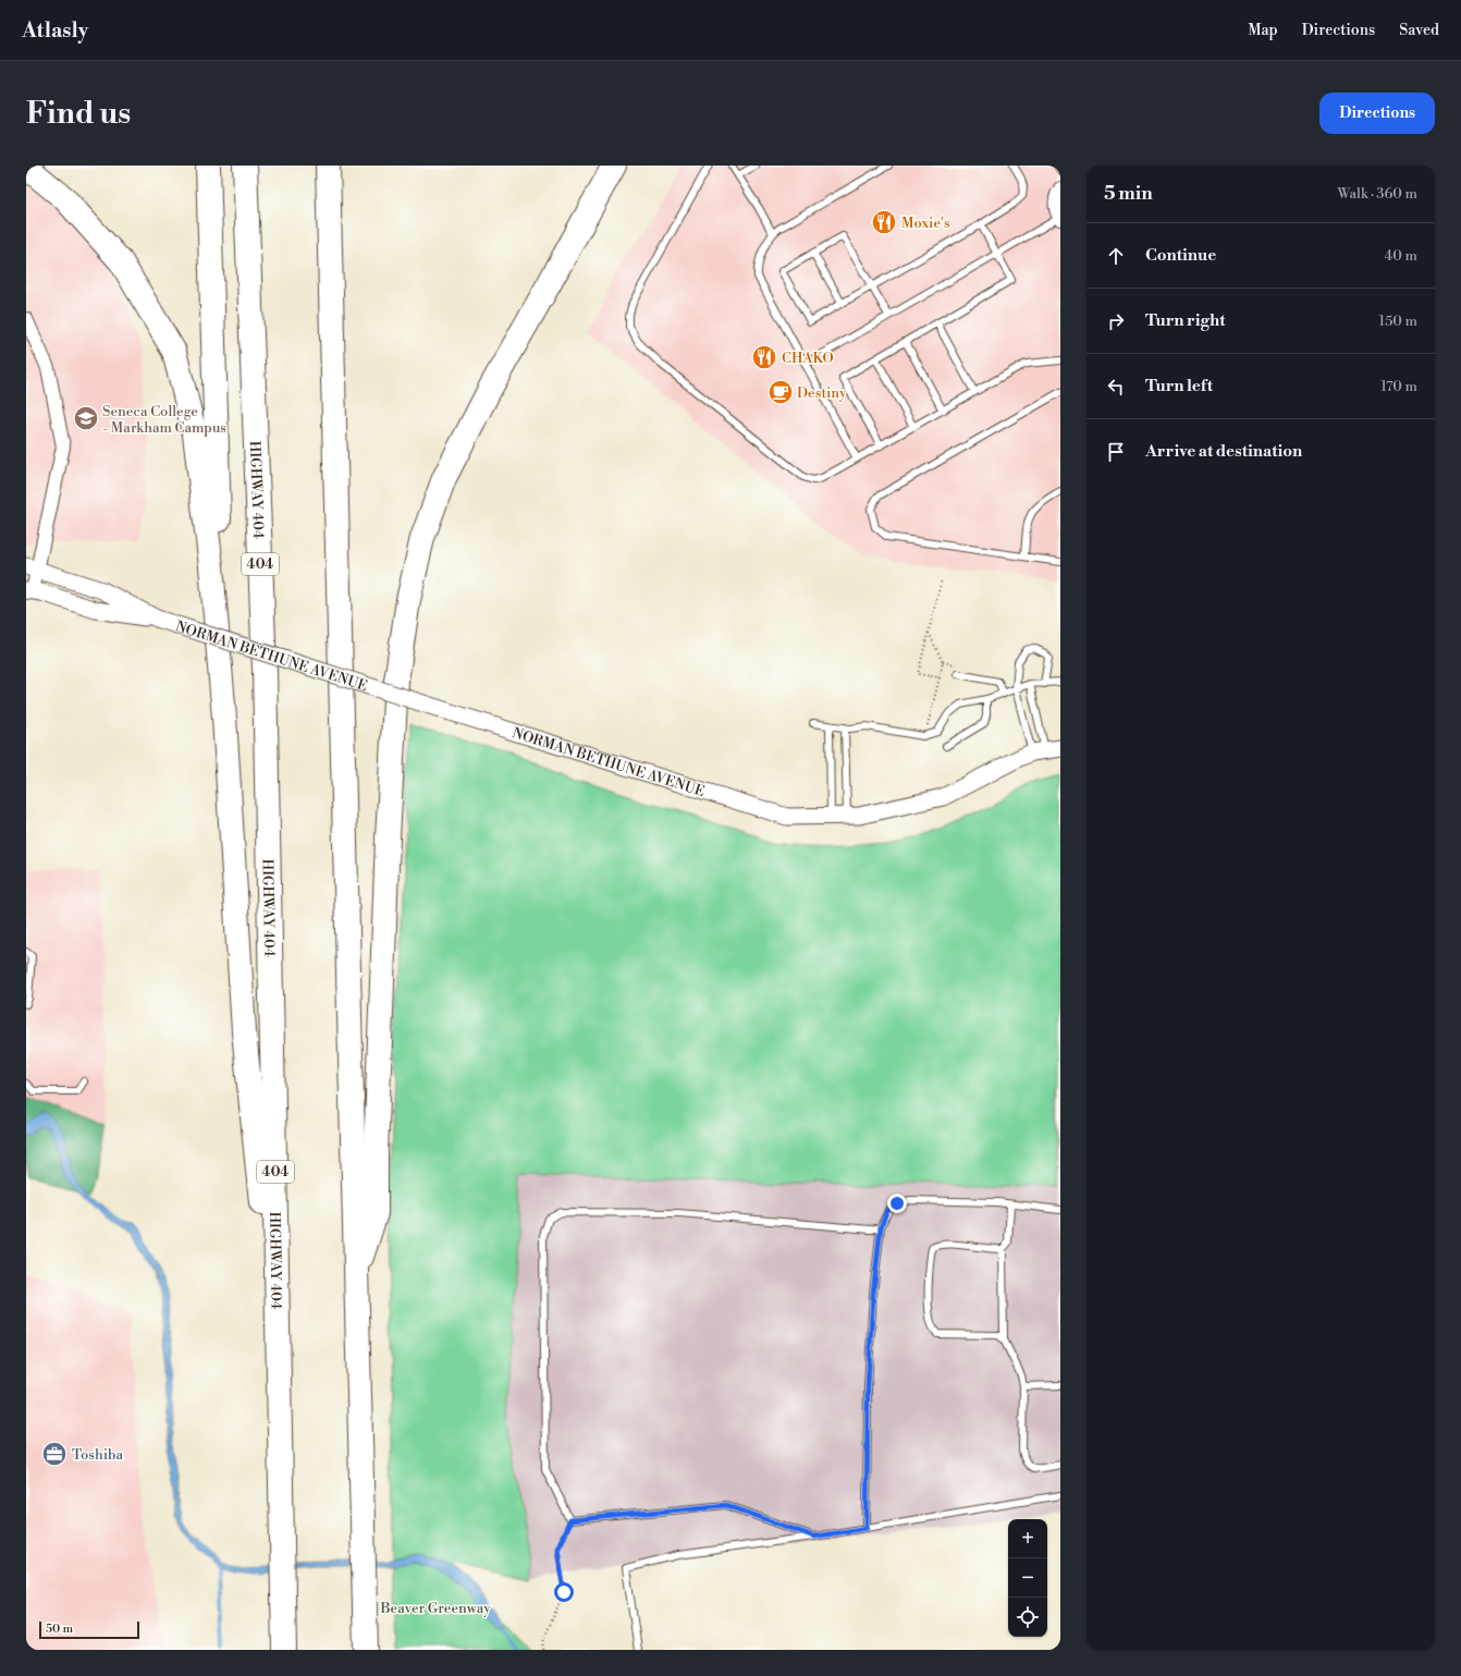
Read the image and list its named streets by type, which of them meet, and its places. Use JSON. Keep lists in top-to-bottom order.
{
  "streets": {
    "highway": ["HIGHWAY 404", "404"],
    "street": ["NORMAN BETHUNE AVENUE"]
  },
  "parks": ["Beaver Greenway"],
  "places": {
    "restaurant": ["Moxie's", "CHAKO"],
    "cafe": ["Destiny"],
    "school or university": ["Seneca College - Markham Campus"],
    "office": ["Toshiba"]
  },
  "scale_bar": "50 m",
  "page": {
    "header": "Atlasly",
    "nav": ["Map", "Directions", "Saved"],
    "buttons": "Directions",
    "title": "Find us",
    "heading": ["5 min", "Walk · 360 m"],
    "list": [
      ["Continue", "40 m"],
      ["Turn right", "150 m"],
      ["Turn left", "170 m"],
      "Arrive at destination"
    ],
    "map_buttons": ["+", "−"],
    "scale": "50 m"
  }
}
